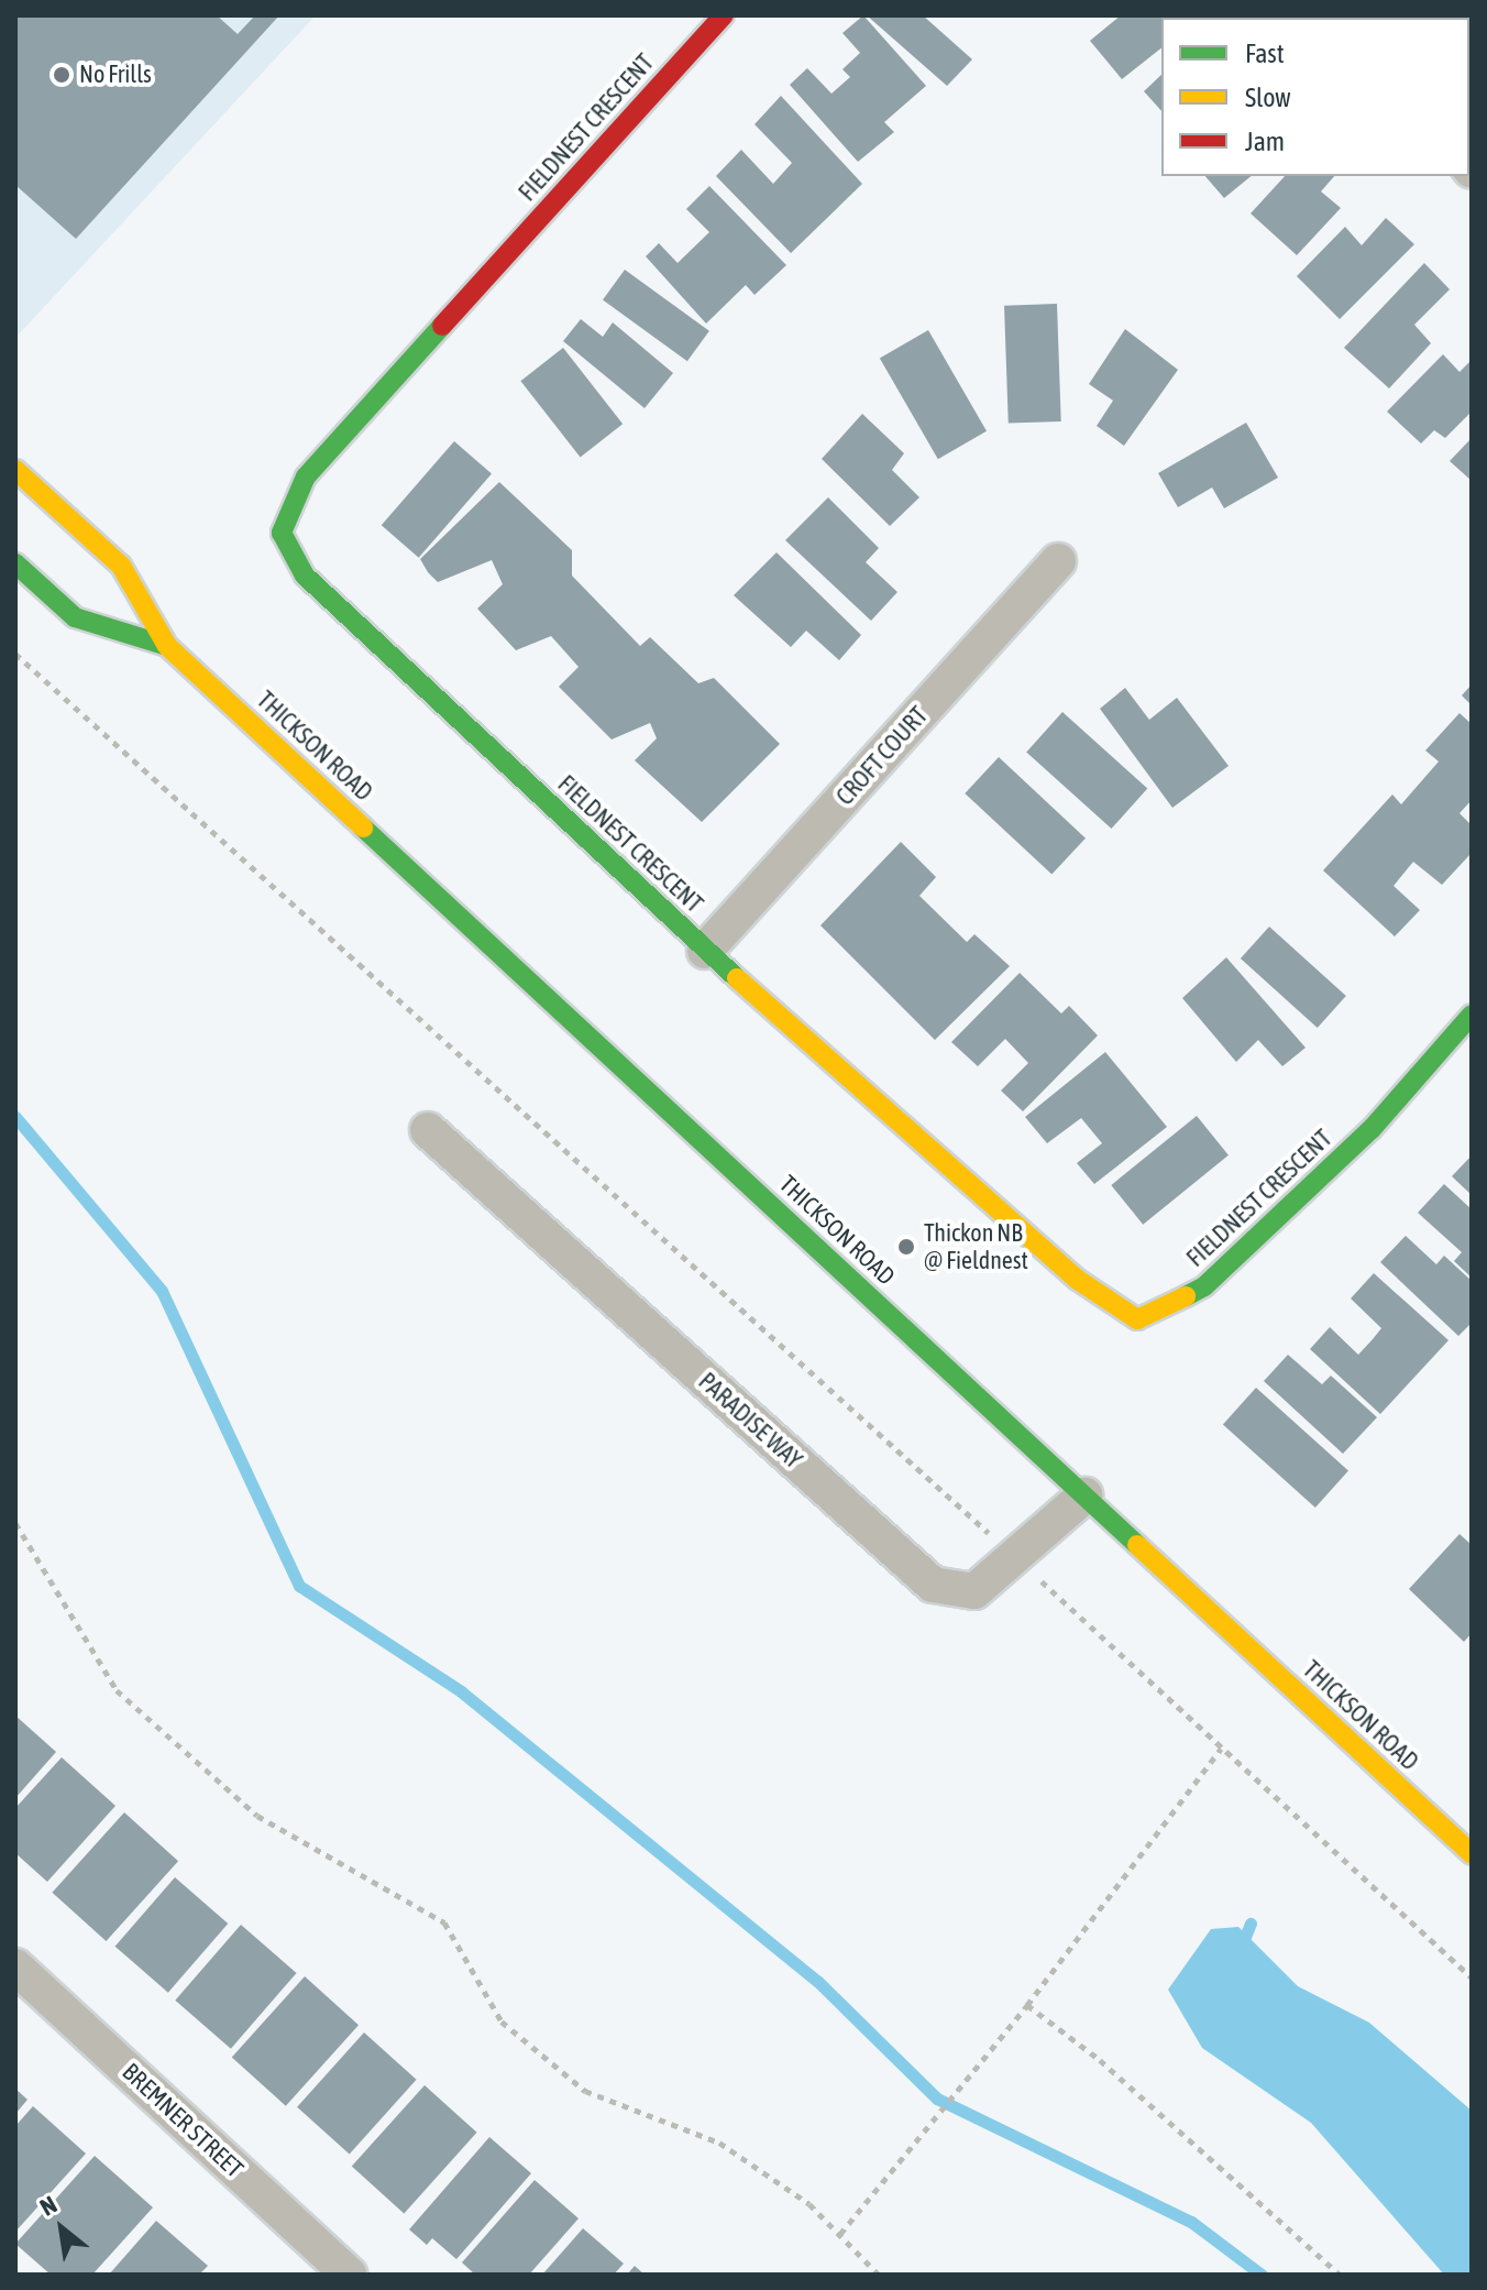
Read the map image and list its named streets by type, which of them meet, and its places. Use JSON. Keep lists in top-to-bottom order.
{
  "streets": {
    "street": [
      "FIELDNEST CRESCENT",
      "THICKSON ROAD",
      "CROFT COURT",
      "PARADISE WAY",
      "BREMNER STREET"
    ]
  },
  "crossings": [
    ["FIELDNEST CRESCENT", "CROFT COURT"],
    ["THICKSON ROAD", "PARADISE WAY"]
  ],
  "places": ["No Frills", "Thickon NB @ Fieldnest"],
  "legend": ["Fast", "Slow", "Jam"],
  "north": "top left"
}
